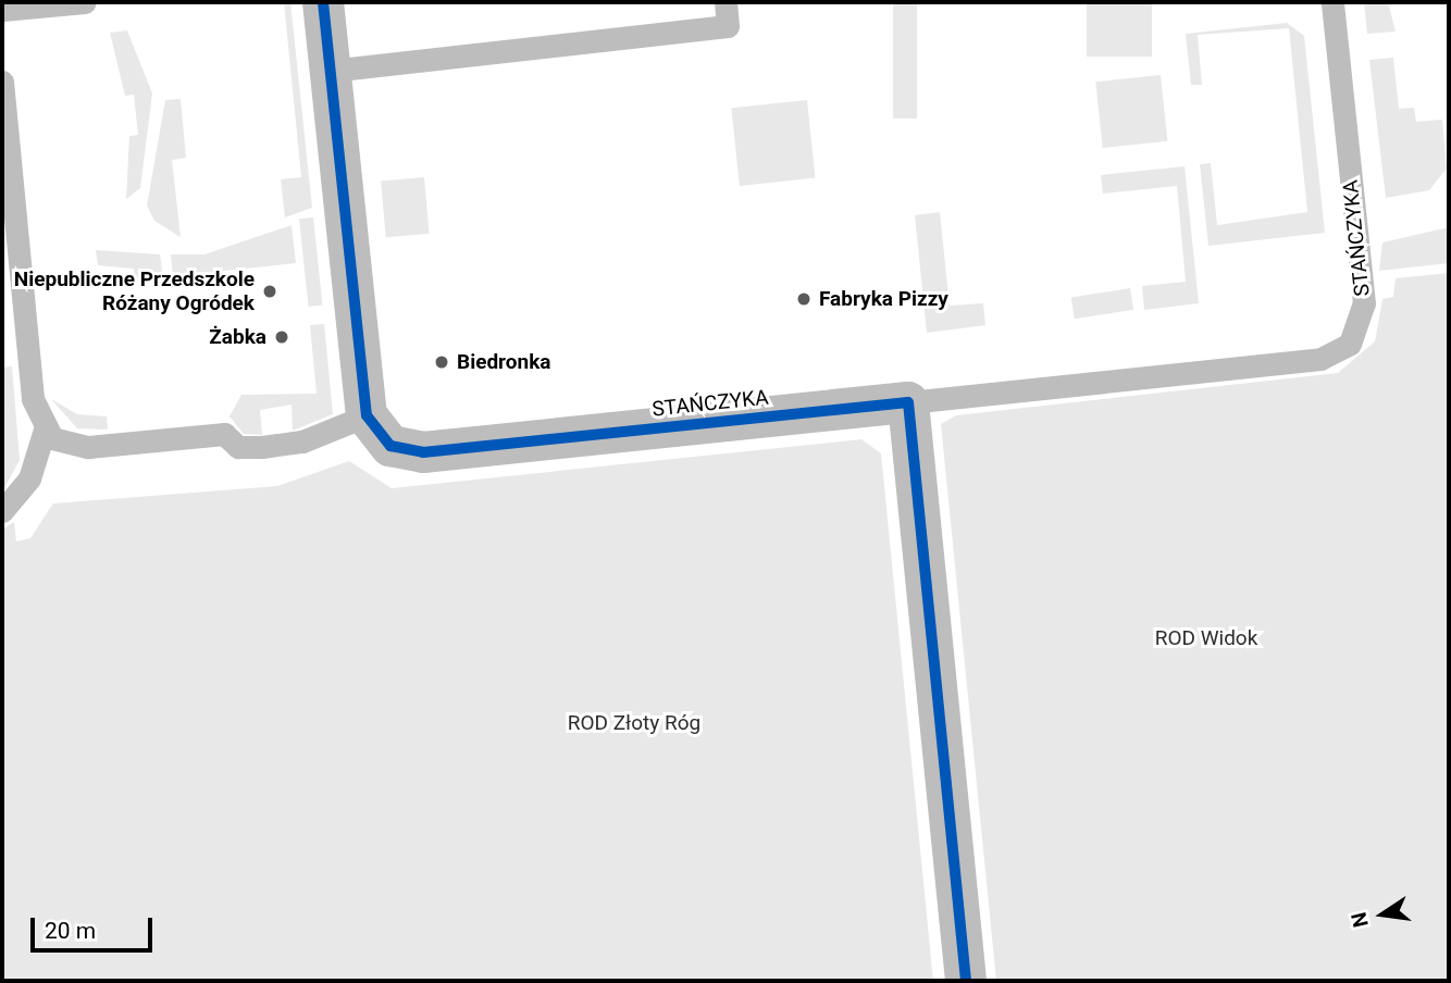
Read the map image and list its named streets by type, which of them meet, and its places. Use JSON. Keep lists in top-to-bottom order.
{
  "streets": {
    "street": ["STAŃCZYKA"]
  },
  "parks": ["ROD Widok", "ROD Złoty Róg"],
  "places": [
    "Niepubliczne Przedszkole Różany Ogródek",
    "Fabryka Pizzy",
    "Żabka",
    "Biedronka"
  ],
  "scale_bar": "20 m",
  "north": "left"
}
